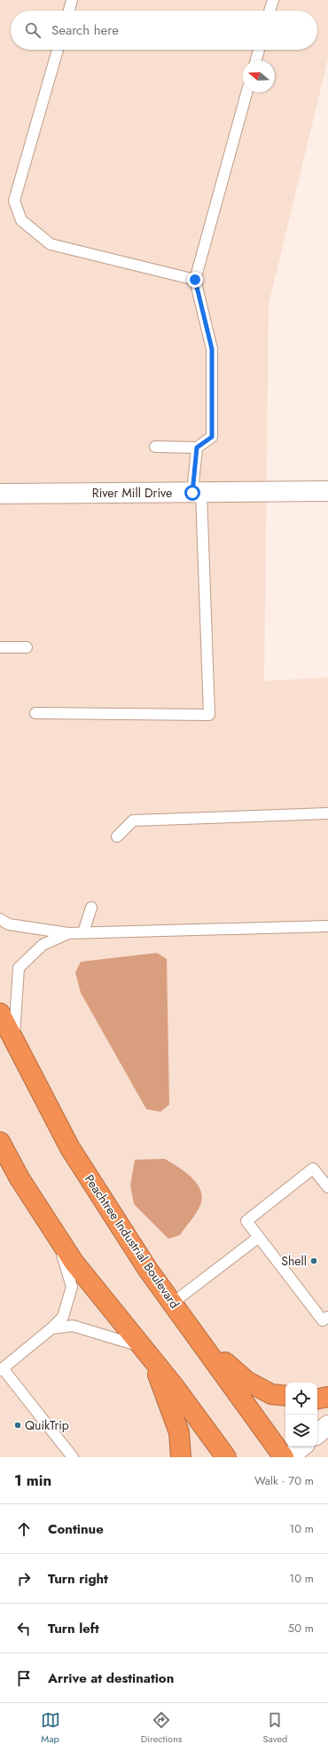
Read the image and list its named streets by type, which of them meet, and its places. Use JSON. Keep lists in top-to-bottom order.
{
  "streets": {
    "highway": ["Peachtree Industrial Boulevard"],
    "street": ["River Mill Drive"]
  },
  "places": ["Shell", "QuikTrip"],
  "north": "left",
  "page": {
    "search": "Search here",
    "heading": ["1 min", "Walk · 70 m"],
    "list": [
      ["Continue", "10 m"],
      ["Turn right", "10 m"],
      ["Turn left", "50 m"],
      "Arrive at destination"
    ],
    "nav": ["Map", "Directions", "Saved"]
  }
}
